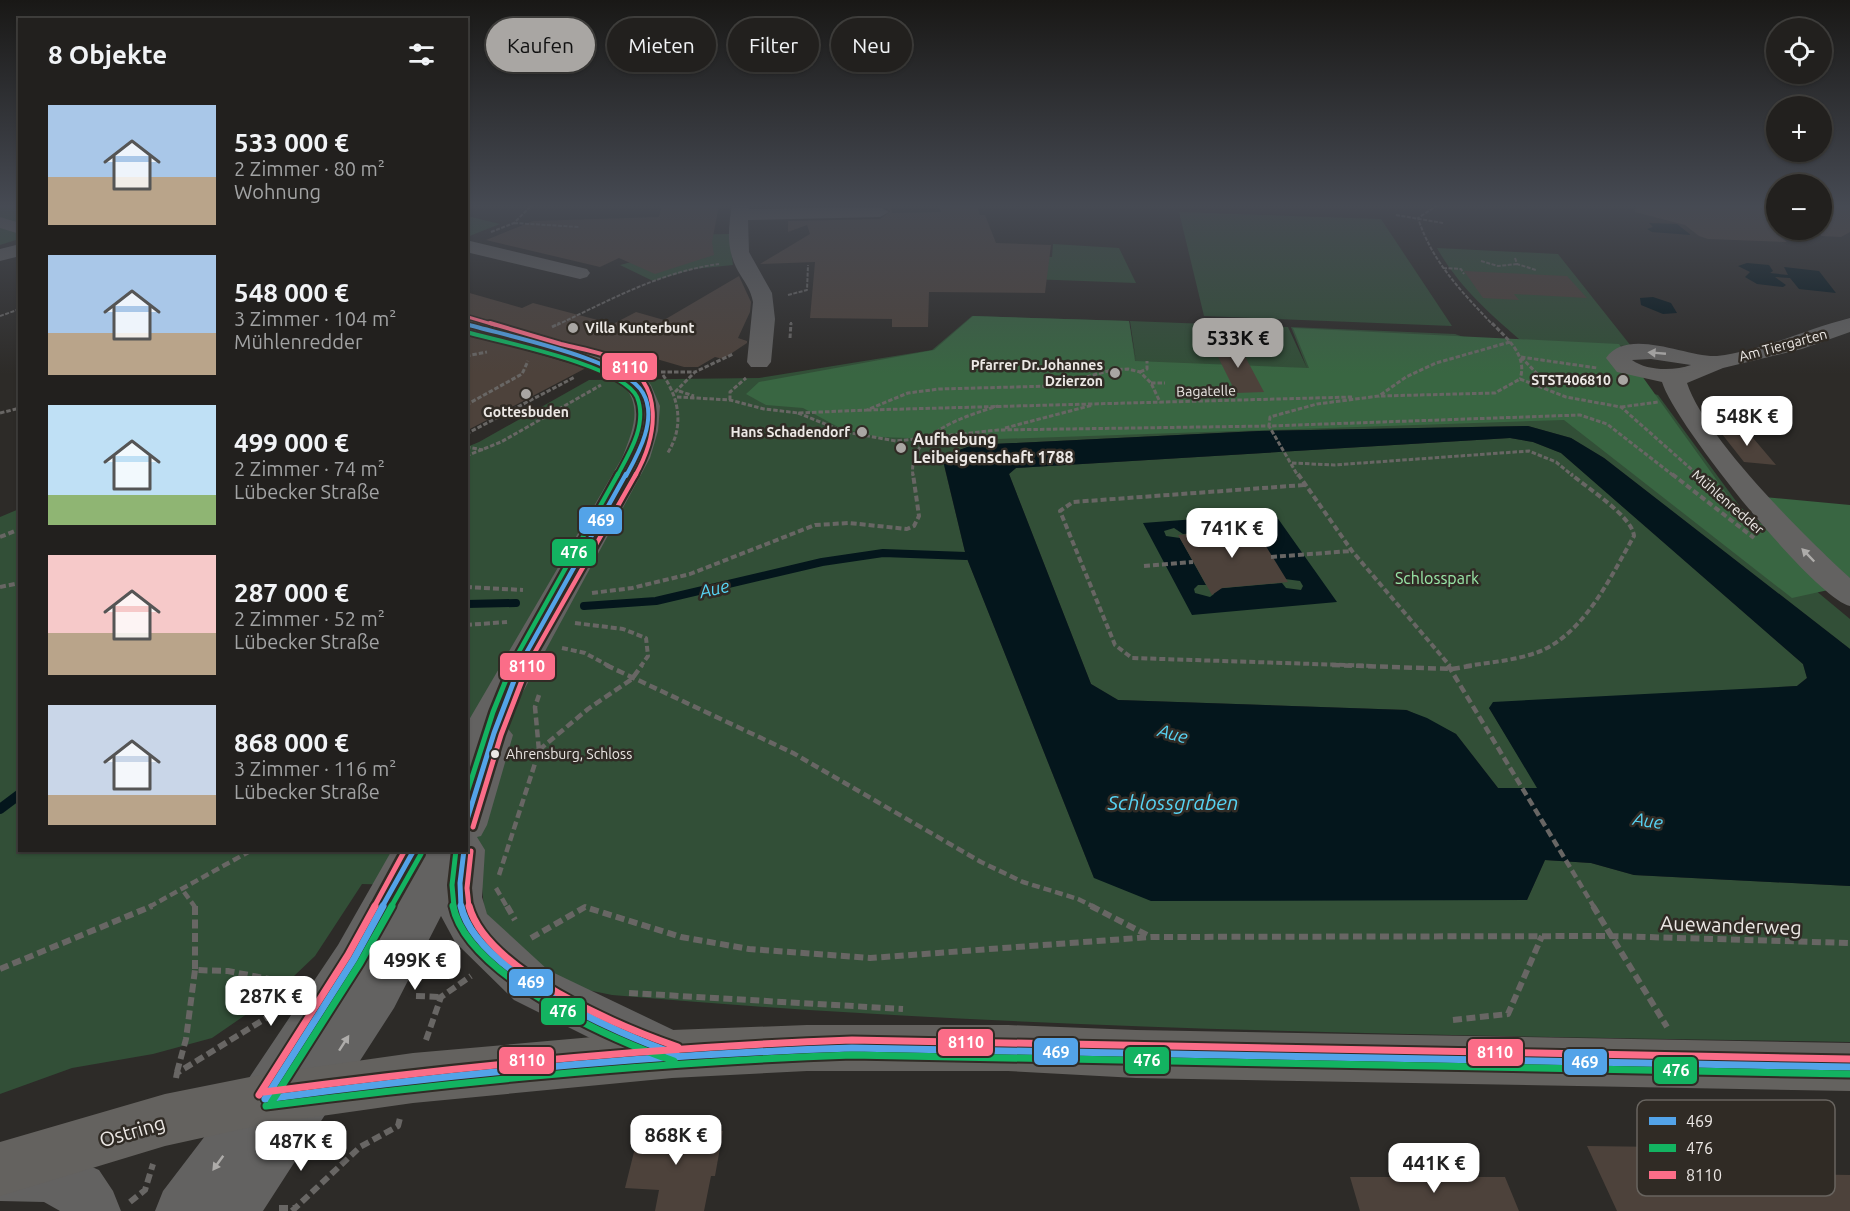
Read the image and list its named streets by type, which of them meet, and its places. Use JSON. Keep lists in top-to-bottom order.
{
  "streets": {
    "main road": ["Ostring"],
    "street": ["Am Tiergarten", "Mühlenredder"],
    "path": ["Bagatelle", "Auewanderweg"]
  },
  "crossings": [
    ["Am Tiergarten", "Mühlenredder"]
  ],
  "one_way": ["Mühlenredder"],
  "water": ["Aue", "Schlossgraben"],
  "parks": ["Schlosspark"],
  "places": [
    "Villa Kunterbunt",
    "Pfarrer Dr.Johannes Dzierzon",
    "STST406810",
    "Gottesbuden",
    "Hans Schadendorf",
    "Aufhebung Leibeigenschaft 1788",
    "Ahrensburg, Schloss"
  ],
  "lines": ["transit line 8110", "transit line 469", "transit line 476"],
  "legend": ["469", "476", "8110"],
  "page": {
    "map_buttons": ["+", "−"],
    "chip": [
      "Kaufen",
      "Mieten",
      "Filter",
      "Neu"
    ],
    "heading": "8 Objekte",
    "list": [
      {
        "name": "533 000 €",
        "note": "2 Zimmer · 80 m² · Wohnung"
      },
      {
        "name": "548 000 €",
        "note": "3 Zimmer · 104 m² · Mühlenredder"
      },
      {
        "name": "499 000 €",
        "note": "2 Zimmer · 74 m² · Lübecker Straße"
      },
      {
        "name": "287 000 €",
        "note": "2 Zimmer · 52 m² · Lübecker Straße"
      },
      {
        "name": "868 000 €",
        "note": "3 Zimmer · 116 m² · Lübecker Straße"
      }
    ],
    "price": [
      "533K €",
      "548K €",
      "741K €",
      "499K €",
      "287K €",
      "868K €",
      "487K €",
      "441K €"
    ]
  }
}
